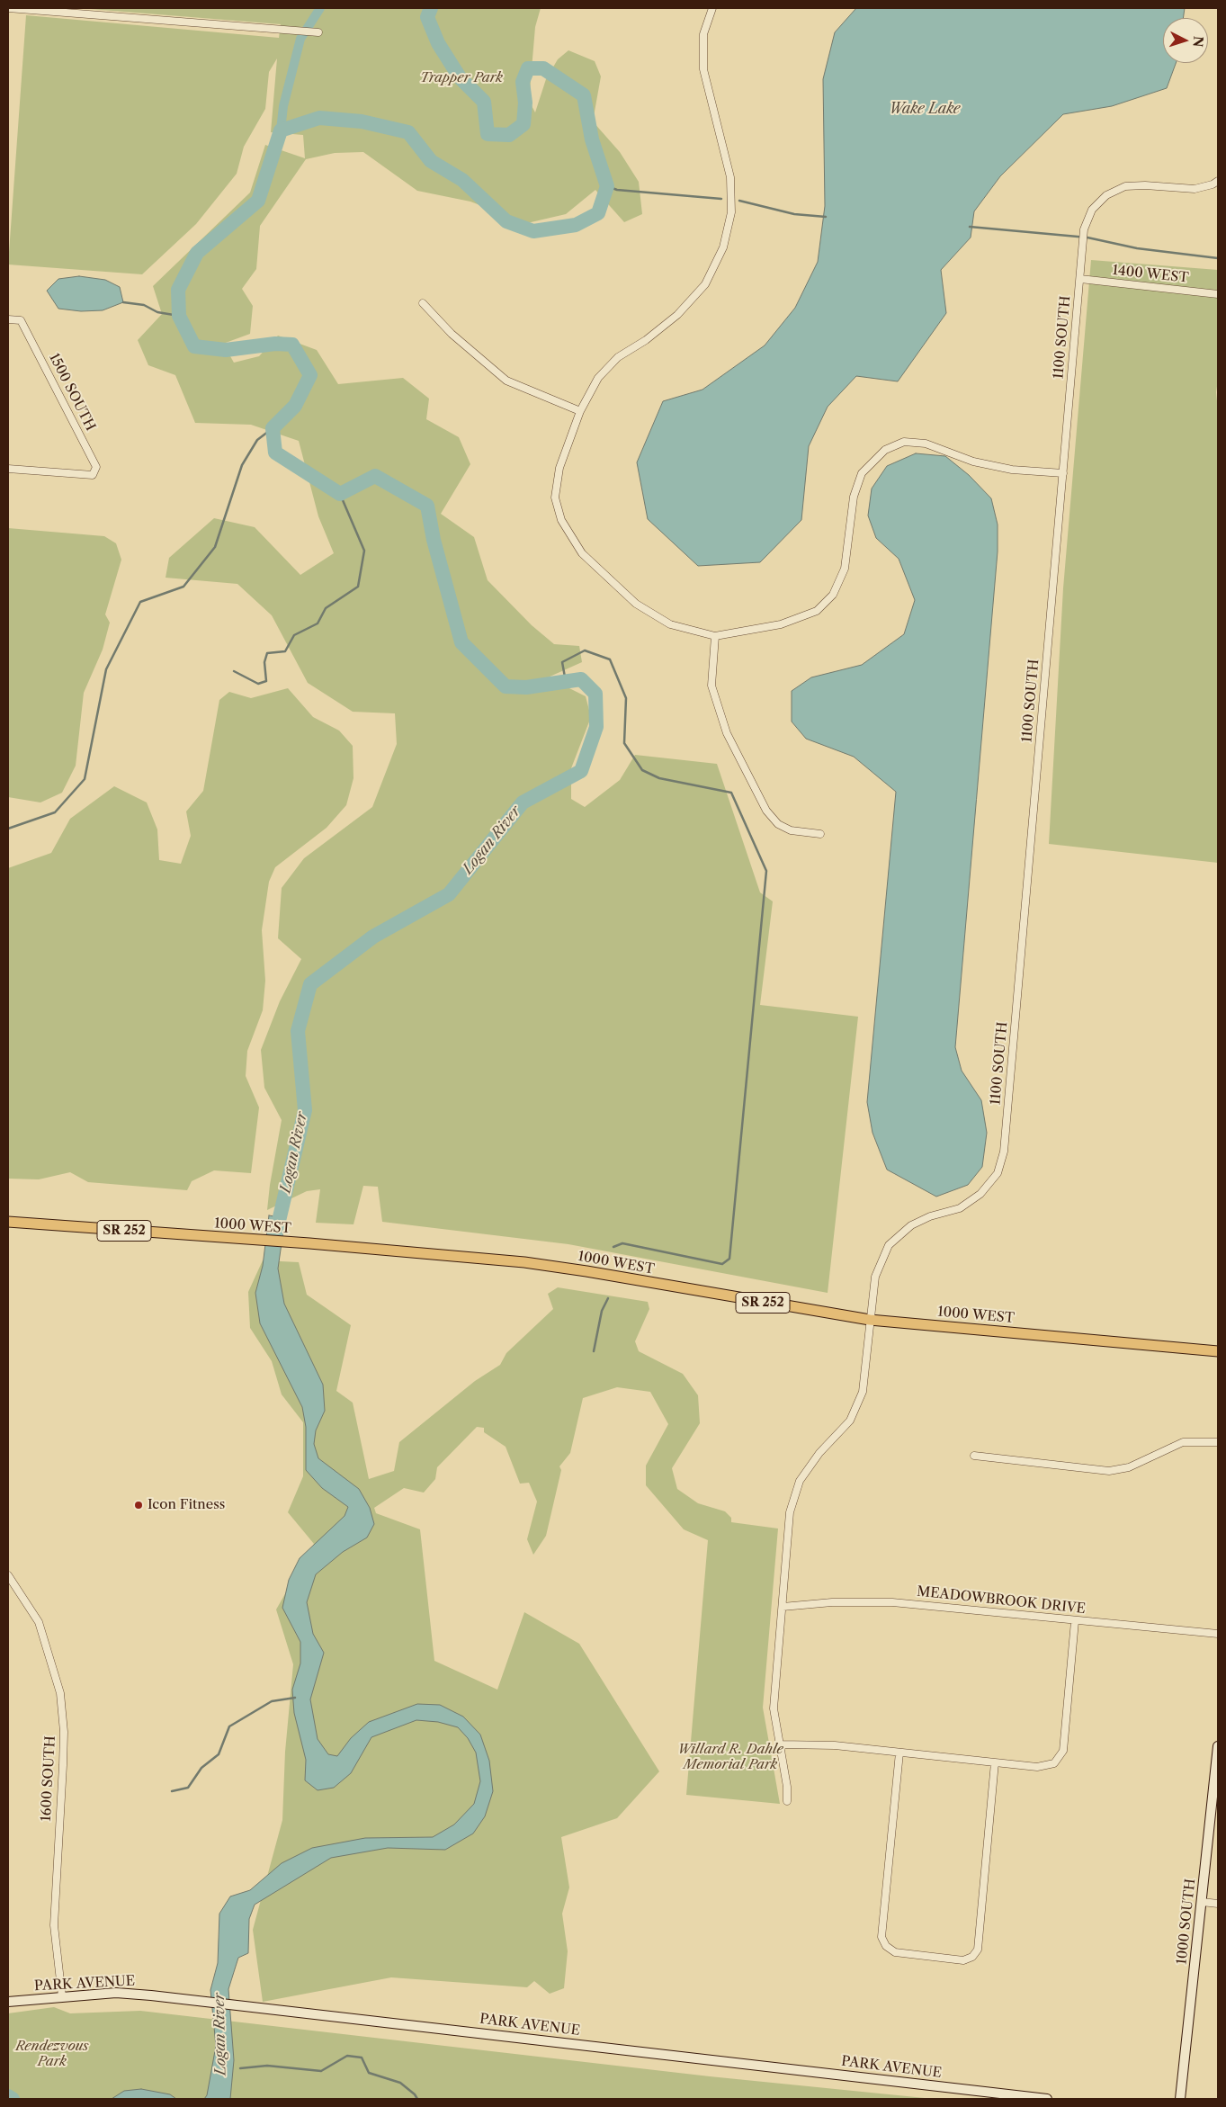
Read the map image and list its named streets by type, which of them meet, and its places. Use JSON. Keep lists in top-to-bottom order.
{
  "streets": {
    "main road": ["1000 WEST", "SR 252"],
    "street": [
      "1400 WEST",
      "1100 SOUTH",
      "1500 SOUTH",
      "MEADOWBROOK DRIVE",
      "1600 SOUTH",
      "1000 SOUTH",
      "PARK AVENUE"
    ]
  },
  "crossings": [
    ["1400 WEST", "1100 SOUTH"],
    ["1100 SOUTH", "1000 WEST"],
    ["1600 SOUTH", "PARK AVENUE"]
  ],
  "water": ["Wake Lake", "Logan River"],
  "parks": ["Trapper Park", "Willard R. Dahle Memorial Park", "Rendezvous Park"],
  "places": ["Icon Fitness"],
  "north": "right"
}
